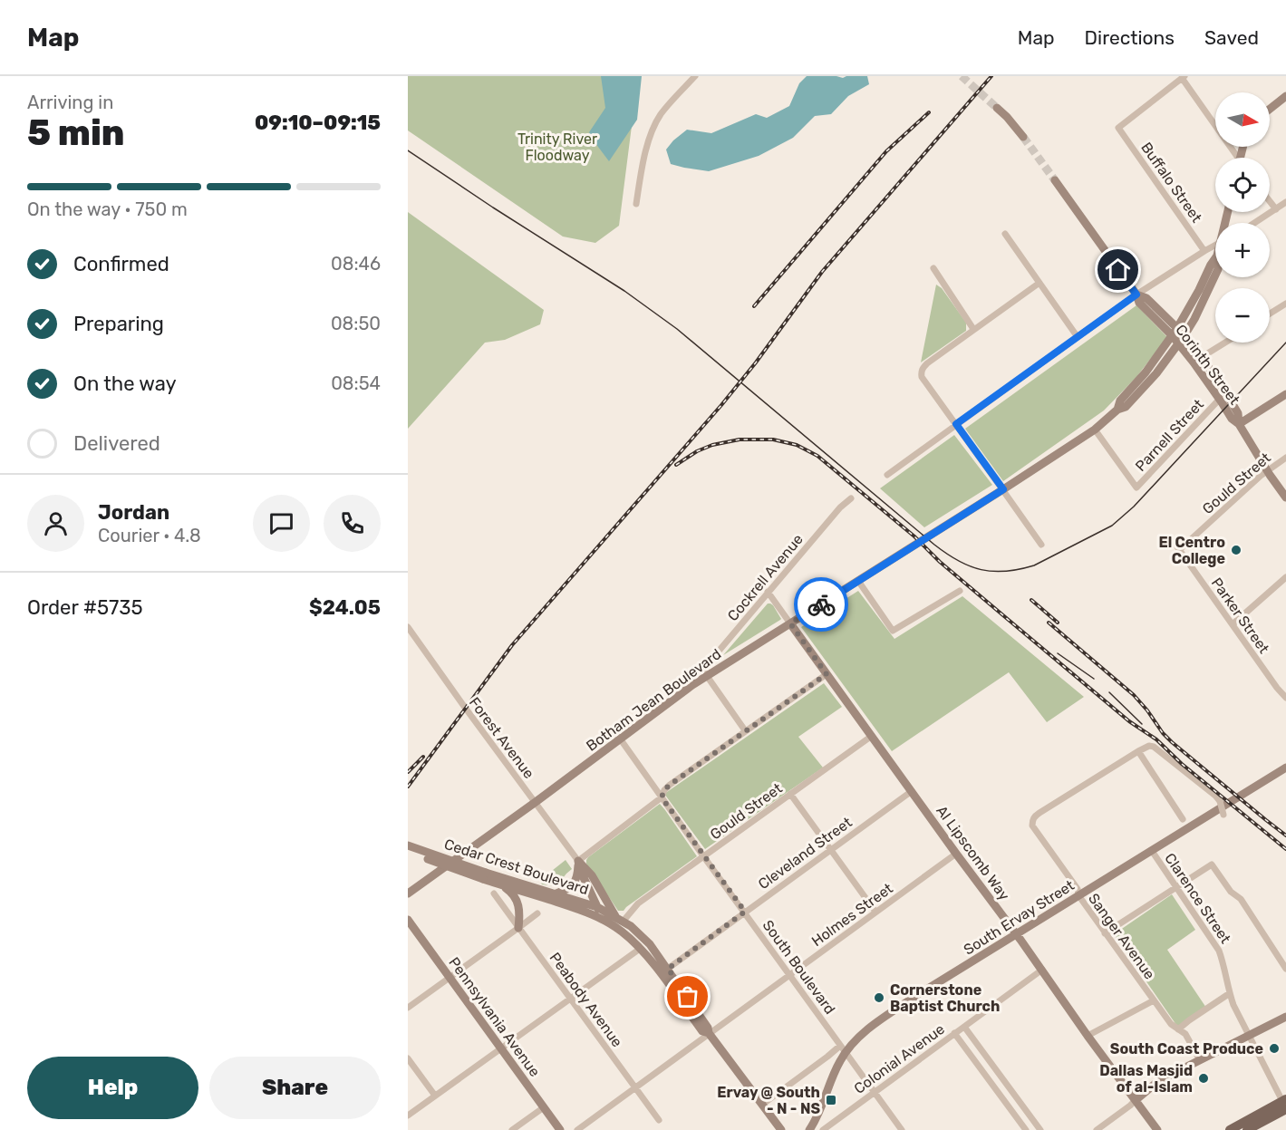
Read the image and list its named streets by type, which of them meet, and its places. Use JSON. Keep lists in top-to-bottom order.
{
  "streets": {
    "main road": [
      "Corinth Street",
      "Botham Jean Boulevard",
      "Al Lipscomb Way",
      "Cedar Crest Boulevard",
      "South Ervay Street",
      "Pennsylvania Avenue"
    ],
    "street": [
      "Buffalo Street",
      "Parnell Street",
      "Gould Street",
      "Cockrell Avenue",
      "Parker Street",
      "Forest Avenue",
      "Cleveland Street",
      "Clarence Street",
      "Holmes Street",
      "Sanger Avenue",
      "South Boulevard",
      "Peabody Avenue",
      "Colonial Avenue"
    ]
  },
  "crossings": [
    ["Corinth Street", "Parnell Street"],
    ["Corinth Street", "Gould Street"],
    ["Corinth Street", "Botham Jean Boulevard"],
    ["Parnell Street", "Botham Jean Boulevard"],
    ["Gould Street", "Parker Street"],
    ["Gould Street", "Al Lipscomb Way"],
    ["Gould Street", "Cedar Crest Boulevard"],
    ["Gould Street", "South Boulevard"],
    ["Cockrell Avenue", "Botham Jean Boulevard"],
    ["Cockrell Avenue", "Al Lipscomb Way"],
    ["Botham Jean Boulevard", "Forest Avenue"],
    ["Botham Jean Boulevard", "Al Lipscomb Way"],
    ["Botham Jean Boulevard", "South Boulevard"],
    ["Cleveland Street", "Al Lipscomb Way"],
    ["Cleveland Street", "Cedar Crest Boulevard"],
    ["Cleveland Street", "South Boulevard"],
    ["Al Lipscomb Way", "Holmes Street"],
    ["Al Lipscomb Way", "South Ervay Street"],
    ["Al Lipscomb Way", "Colonial Avenue"],
    ["Clarence Street", "South Ervay Street"],
    ["Holmes Street", "South Boulevard"],
    ["Holmes Street", "Peabody Avenue"],
    ["South Ervay Street", "Sanger Avenue"],
    ["South Ervay Street", "South Boulevard"],
    ["South Boulevard", "Colonial Avenue"]
  ],
  "parks": ["Trinity River Floodway"],
  "places": {
    "other": [
      "El Centro College",
      "Cornerstone Baptist Church",
      "South Coast Produce",
      "Dallas Masjid of al-Islam"
    ],
    "transit": ["Ervay @ South - N - NS"]
  },
  "north": "right",
  "page": {
    "header": "Map",
    "nav": ["Map", "Directions", "Saved"],
    "heading": ["5 min", "Arriving in", "09:10–09:15"],
    "panel": [
      "Jordan",
      "Courier · 4.8",
      "Order #5735",
      "$24.05"
    ],
    "map_buttons": ["+", "−"],
    "bar": "On the way · 750 m",
    "list": [
      ["Confirmed", "08:46"],
      ["Preparing", "08:50"],
      ["On the way", "08:54"],
      "Delivered"
    ],
    "buttons": ["Help", "Share"]
  }
}
